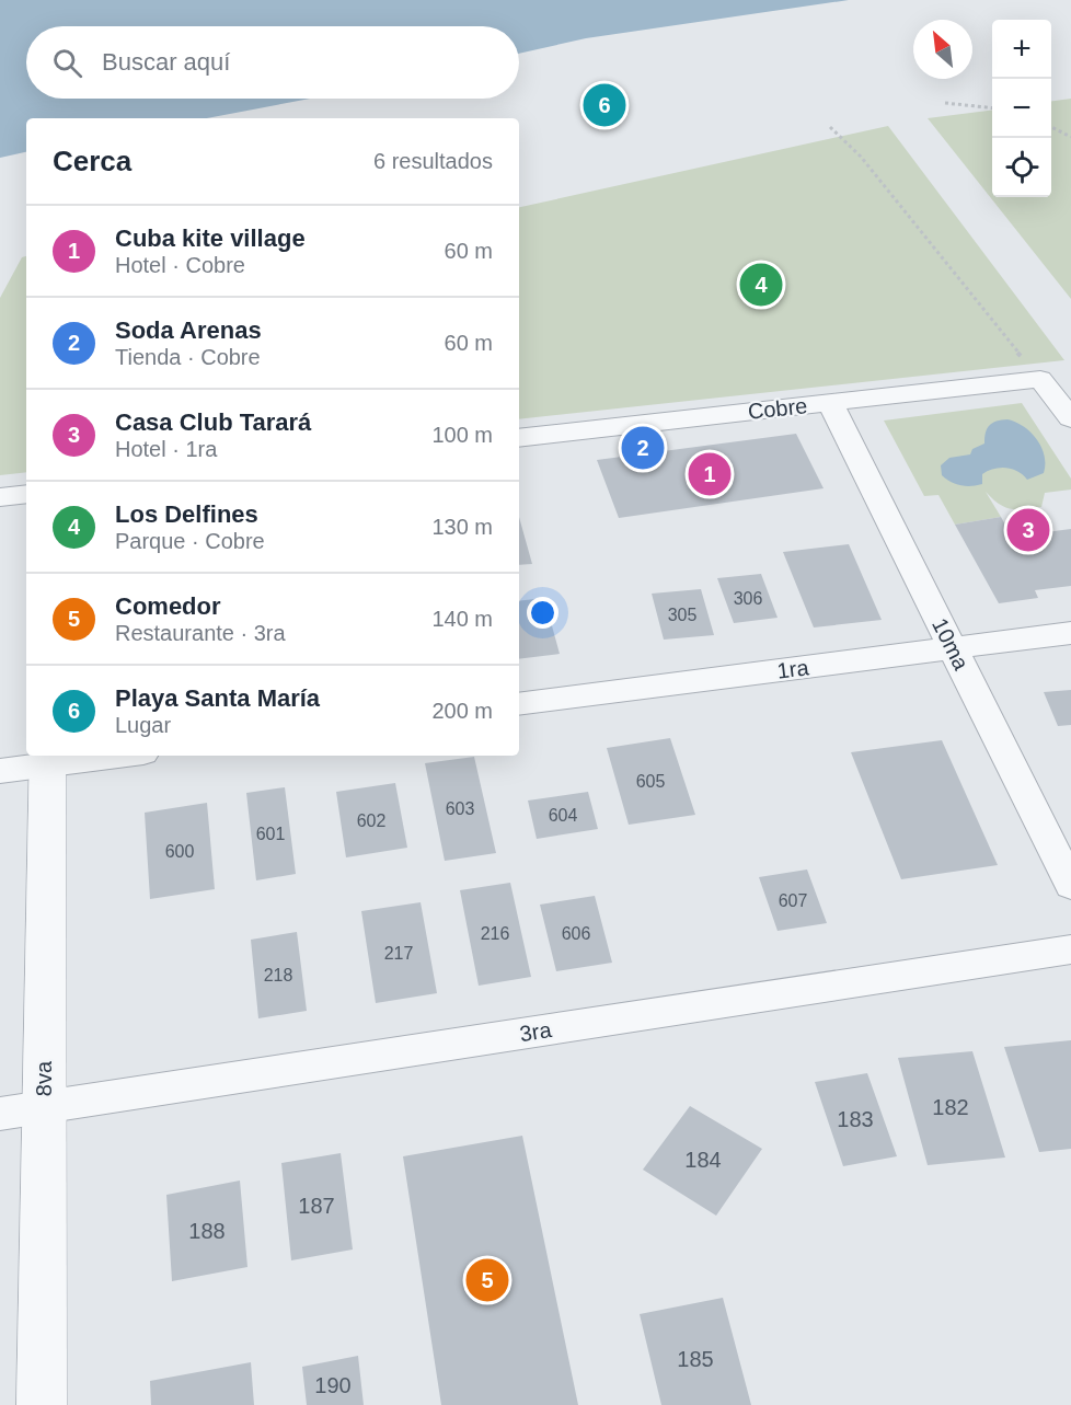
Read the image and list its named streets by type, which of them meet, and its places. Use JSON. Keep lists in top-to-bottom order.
{
  "streets": {
    "street": [
      "Cobre",
      "10ma",
      "1ra",
      "3ra",
      "8va"
    ]
  },
  "crossings": [
    ["Cobre", "10ma"],
    ["10ma", "1ra"],
    ["3ra", "8va"]
  ],
  "house_numbers": [
    "306",
    "305",
    "605",
    "603",
    "604",
    "602",
    "601",
    "600",
    "607",
    "216",
    "606",
    "217",
    "218",
    "182",
    "183",
    "184",
    "187",
    "188",
    "185",
    "190"
  ],
  "north": "top left",
  "page": {
    "map_buttons": ["+", "−"],
    "search": "Buscar aquí",
    "pins": [
      "6",
      "4",
      "2",
      "1",
      "3",
      "5"
    ],
    "heading": ["Cerca", "6 resultados"],
    "list": [
      {
        "mark": "1",
        "name": "Cuba kite village",
        "note": "Hotel · Cobre",
        "value": "60 m"
      },
      {
        "mark": "2",
        "name": "Soda Arenas",
        "note": "Tienda · Cobre",
        "value": "60 m"
      },
      {
        "mark": "3",
        "name": "Casa Club Tarará",
        "note": "Hotel · 1ra",
        "value": "100 m"
      },
      {
        "mark": "4",
        "name": "Los Delfines",
        "note": "Parque · Cobre",
        "value": "130 m"
      },
      {
        "mark": "5",
        "name": "Comedor",
        "note": "Restaurante · 3ra",
        "value": "140 m"
      },
      {
        "mark": "6",
        "name": "Playa Santa María",
        "note": "Lugar",
        "value": "200 m"
      }
    ]
  }
}
